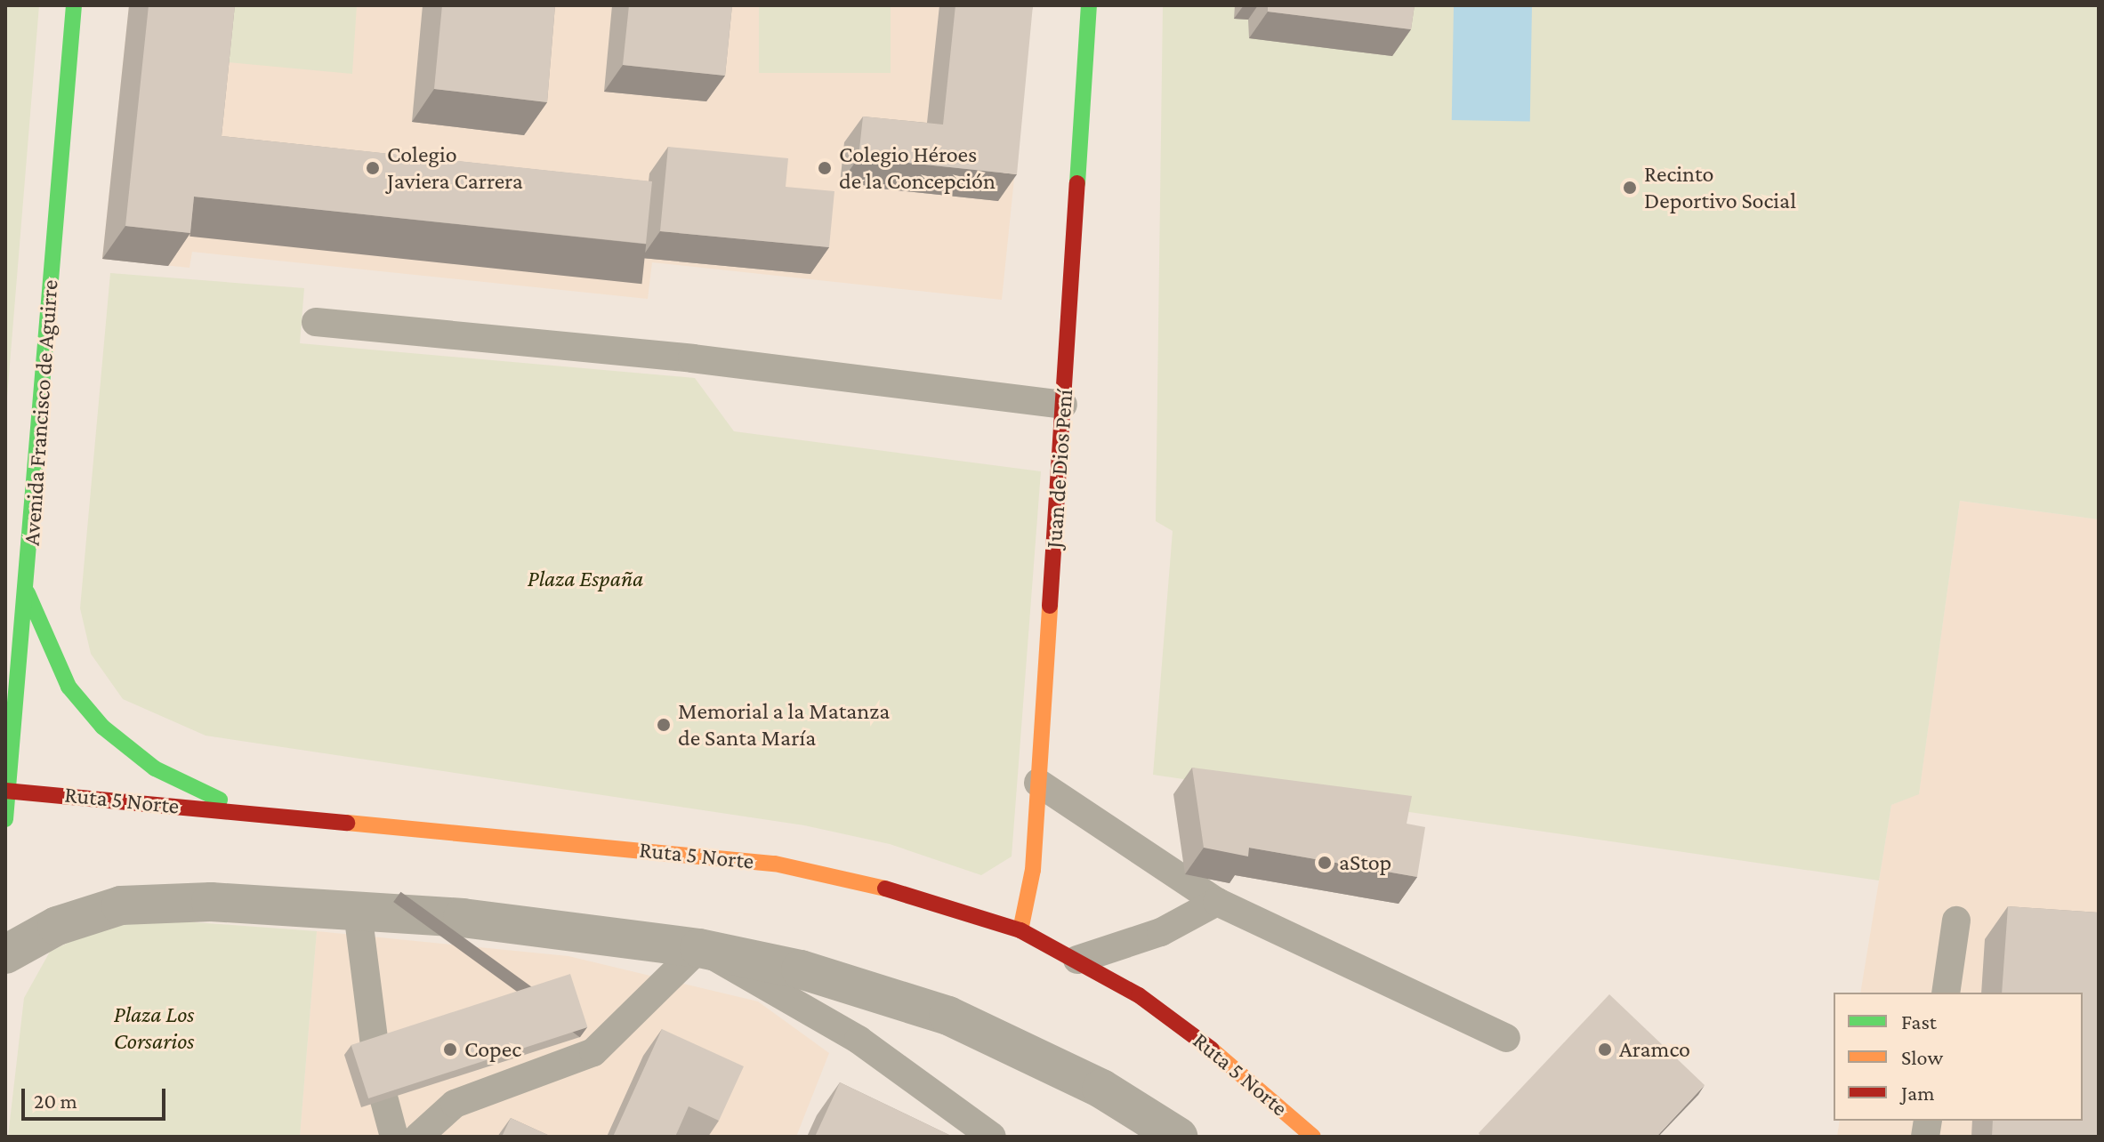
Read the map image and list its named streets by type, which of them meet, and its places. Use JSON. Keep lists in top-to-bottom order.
{
  "streets": {
    "main road": ["Avenida Francisco de Aguirre", "Juan de Dios Pení", "Ruta 5 Norte"]
  },
  "crossings": [
    ["Avenida Francisco de Aguirre", "Ruta 5 Norte"],
    ["Juan de Dios Pení", "Ruta 5 Norte"]
  ],
  "parks": ["Plaza España", "Plaza Los Corsarios"],
  "places": [
    "Colegio Javiera Carrera",
    "Colegio Héroes de la Concepción",
    "Recinto Deportivo Social",
    "Memorial a la Matanza de Santa María",
    "aStop",
    "Copec",
    "Aramco"
  ],
  "legend": ["Fast", "Slow", "Jam"],
  "scale_bar": "20 m"
}
